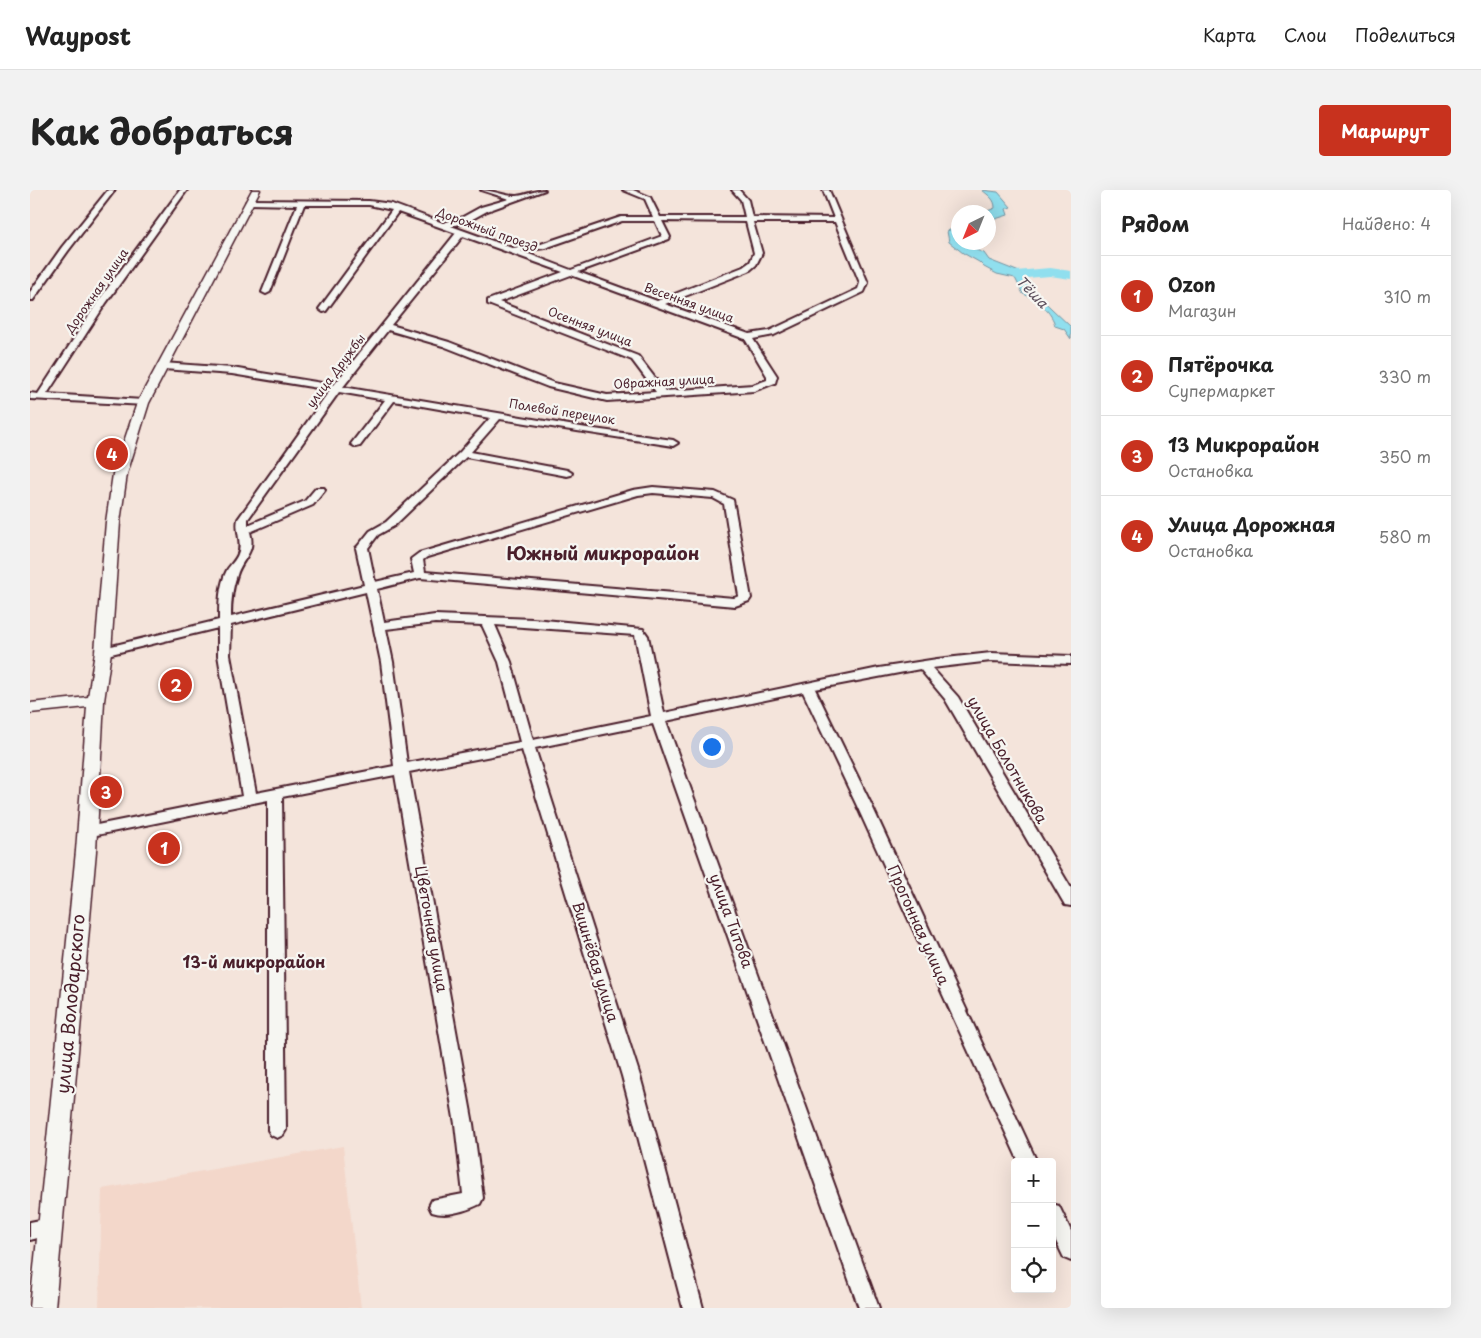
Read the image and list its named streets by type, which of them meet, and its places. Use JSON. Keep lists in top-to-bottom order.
{
  "streets": {
    "main road": ["улица Володарского"],
    "street": [
      "Дорожный проезд",
      "Дорожная улица",
      "Весенняя улица",
      "Осенняя улица",
      "улица Дружбы",
      "Овражная улица",
      "Полевой переулок",
      "улица Болотникова",
      "улица Титова",
      "Прогонная улица",
      "Цветочная улица",
      "Вишнёвая улица"
    ]
  },
  "crossings": [
    ["Дорожный проезд", "Весенняя улица"],
    ["Дорожный проезд", "Осенняя улица"],
    ["Дорожный проезд", "улица Дружбы"],
    ["Дорожный проезд", "улица Володарского"],
    ["Весенняя улица", "Осенняя улица"],
    ["Весенняя улица", "Овражная улица"],
    ["Осенняя улица", "Овражная улица"],
    ["улица Дружбы", "Овражная улица"],
    ["Полевой переулок", "Цветочная улица"],
    ["улица Титова", "Вишнёвая улица"]
  ],
  "districts": ["Южный микрорайон", "13-й микрорайон"],
  "water": ["Тёша"],
  "north": "bottom left",
  "page": {
    "header": "Waypost",
    "nav": ["Карта", "Слои", "Поделиться"],
    "title": "Как добраться",
    "buttons": "Маршрут",
    "heading": ["Рядом", "Найдено: 4"],
    "list": [
      {
        "mark": "1",
        "name": "Ozon",
        "note": "Магазин",
        "value": "310 m"
      },
      {
        "mark": "2",
        "name": "Пятёрочка",
        "note": "Супермаркет",
        "value": "330 m"
      },
      {
        "mark": "3",
        "name": "13 Микрорайон",
        "note": "Остановка",
        "value": "350 m"
      },
      {
        "mark": "4",
        "name": "Улица Дорожная",
        "note": "Остановка",
        "value": "580 m"
      }
    ],
    "pins": [
      "4",
      "2",
      "3",
      "1"
    ],
    "map_buttons": ["+", "−"]
  }
}
